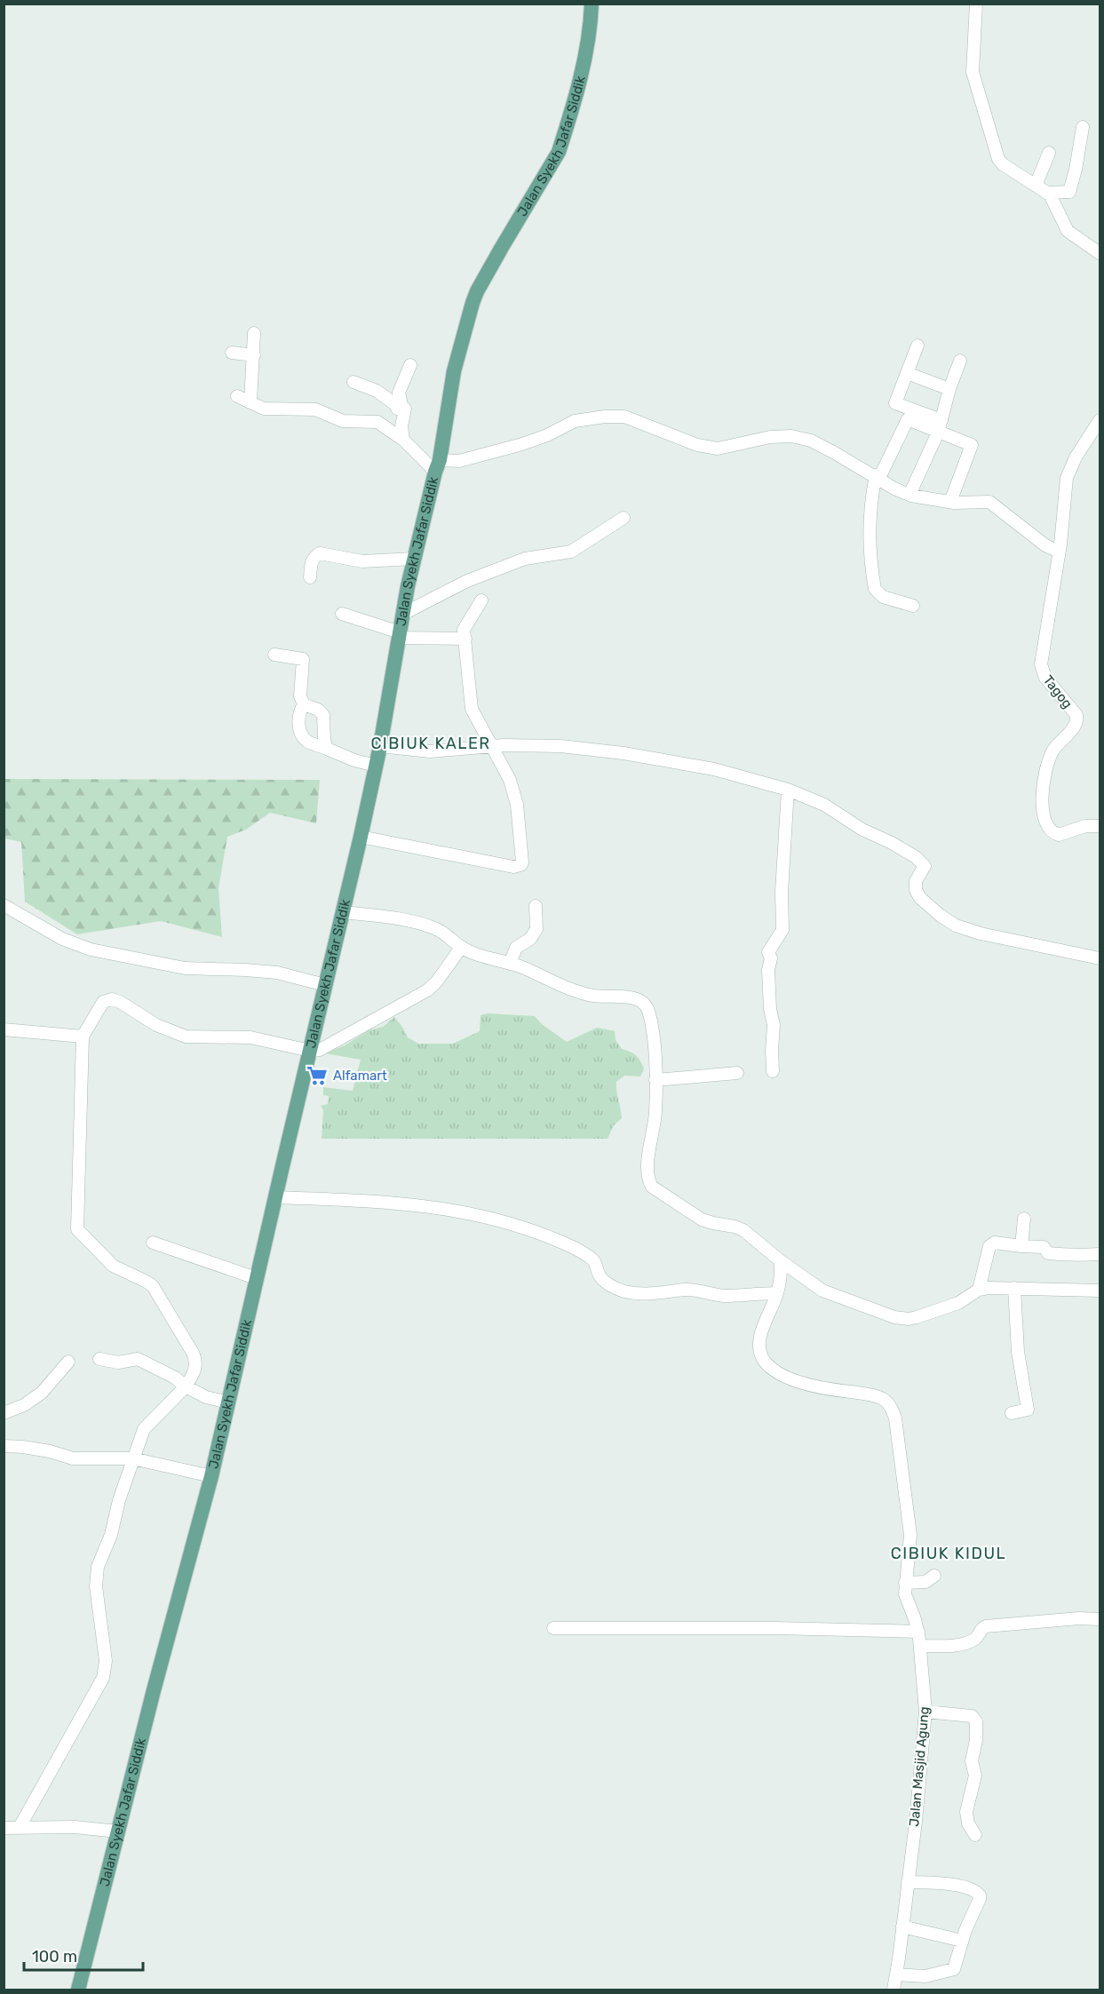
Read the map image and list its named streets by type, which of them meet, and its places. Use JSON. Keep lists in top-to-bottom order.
{
  "streets": {
    "main road": ["Jalan Syekh Jafar Siddik"],
    "street": ["Tagog", "Jalan Masjid Agung"]
  },
  "districts": ["CIBIUK KALER", "CIBIUK KIDUL"],
  "places": {
    "supermarket": ["Alfamart"]
  },
  "scale_bar": "100 m"
}
